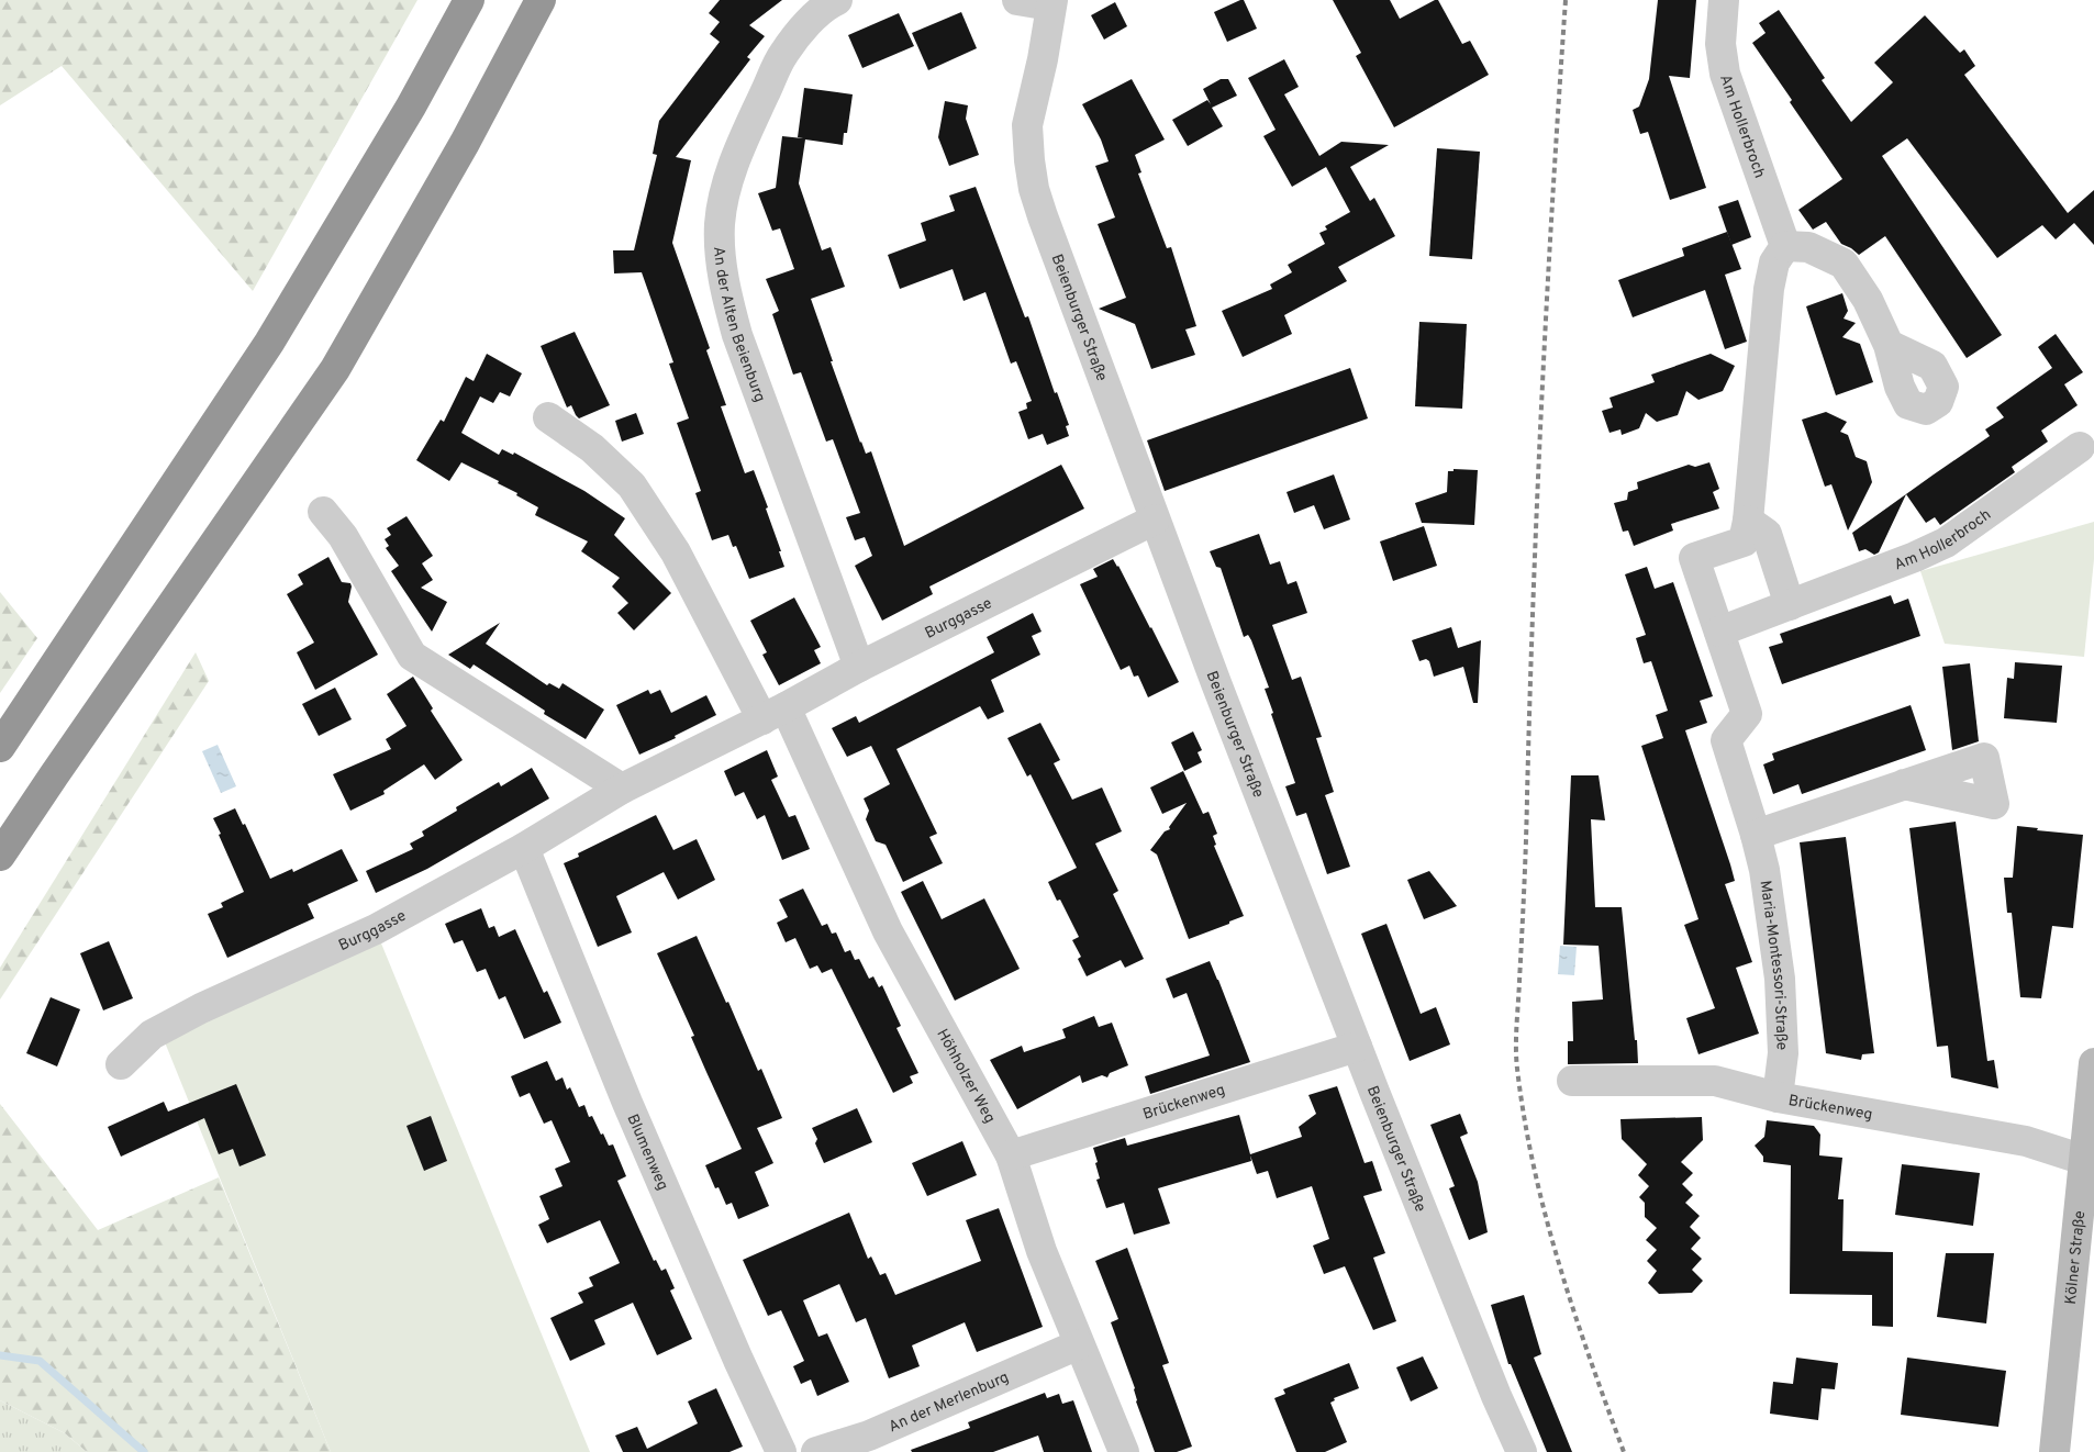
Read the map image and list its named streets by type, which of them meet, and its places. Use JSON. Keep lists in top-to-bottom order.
{
  "streets": {
    "main road": ["Kölner Straße"],
    "street": [
      "Am Hollerbroch",
      "Beienburger Straße",
      "An der Alten Beienburg",
      "Burggasse",
      "Maria-Montessori-Straße",
      "Höhholzer Weg",
      "Brückenweg",
      "Blumenweg",
      "An der Merlenburg"
    ]
  },
  "crossings": [
    ["Am Hollerbroch", "Maria-Montessori-Straße"],
    ["Beienburger Straße", "Burggasse"],
    ["Beienburger Straße", "Brückenweg"],
    ["An der Alten Beienburg", "Burggasse"],
    ["Burggasse", "Höhholzer Weg"],
    ["Burggasse", "Blumenweg"],
    ["Maria-Montessori-Straße", "Brückenweg"],
    ["Höhholzer Weg", "Brückenweg"],
    ["Höhholzer Weg", "An der Merlenburg"],
    ["Brückenweg", "Kölner Straße"]
  ]
}
